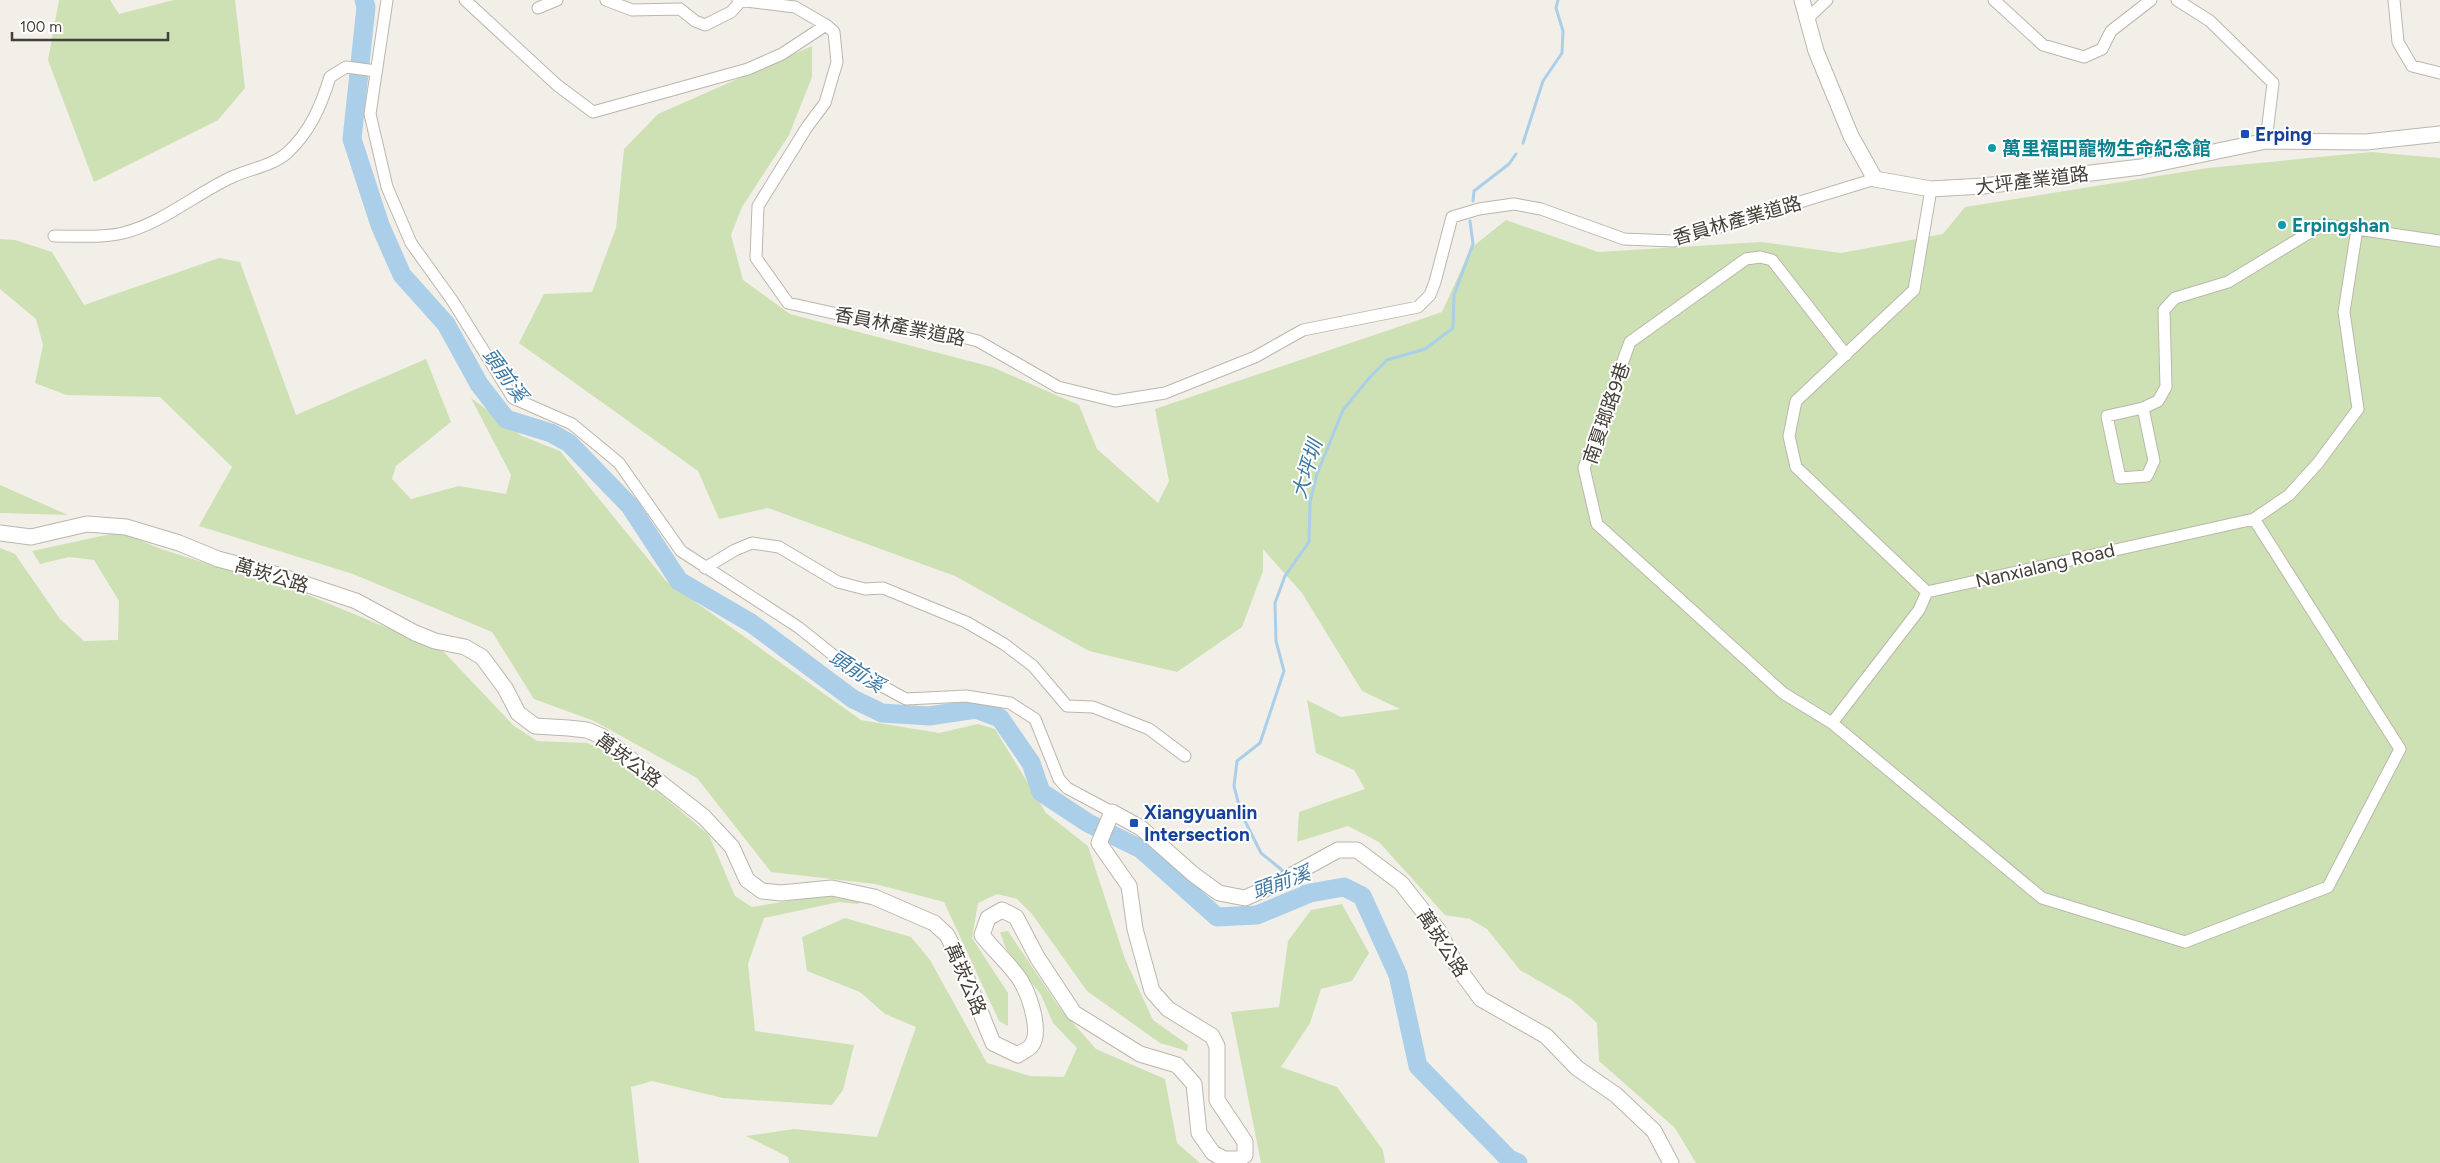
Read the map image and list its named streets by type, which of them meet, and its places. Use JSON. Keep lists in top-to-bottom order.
{
  "streets": {
    "street": [
      "大坪產業道路",
      "香員林產業道路",
      "南夏瑯路9巷",
      "Nanxialang Road",
      "萬崁公路"
    ]
  },
  "crossings": [
    ["大坪產業道路", "香員林產業道路"],
    ["南夏瑯路9巷", "Nanxialang Road"]
  ],
  "water": ["頭前溪", "大坪圳"],
  "places": {
    "transit": ["Erping", "Xiangyuanlin Intersection"],
    "other": ["萬里福田寵物生命紀念館", "Erpingshan"]
  },
  "scale_bar": "100 m"
}
